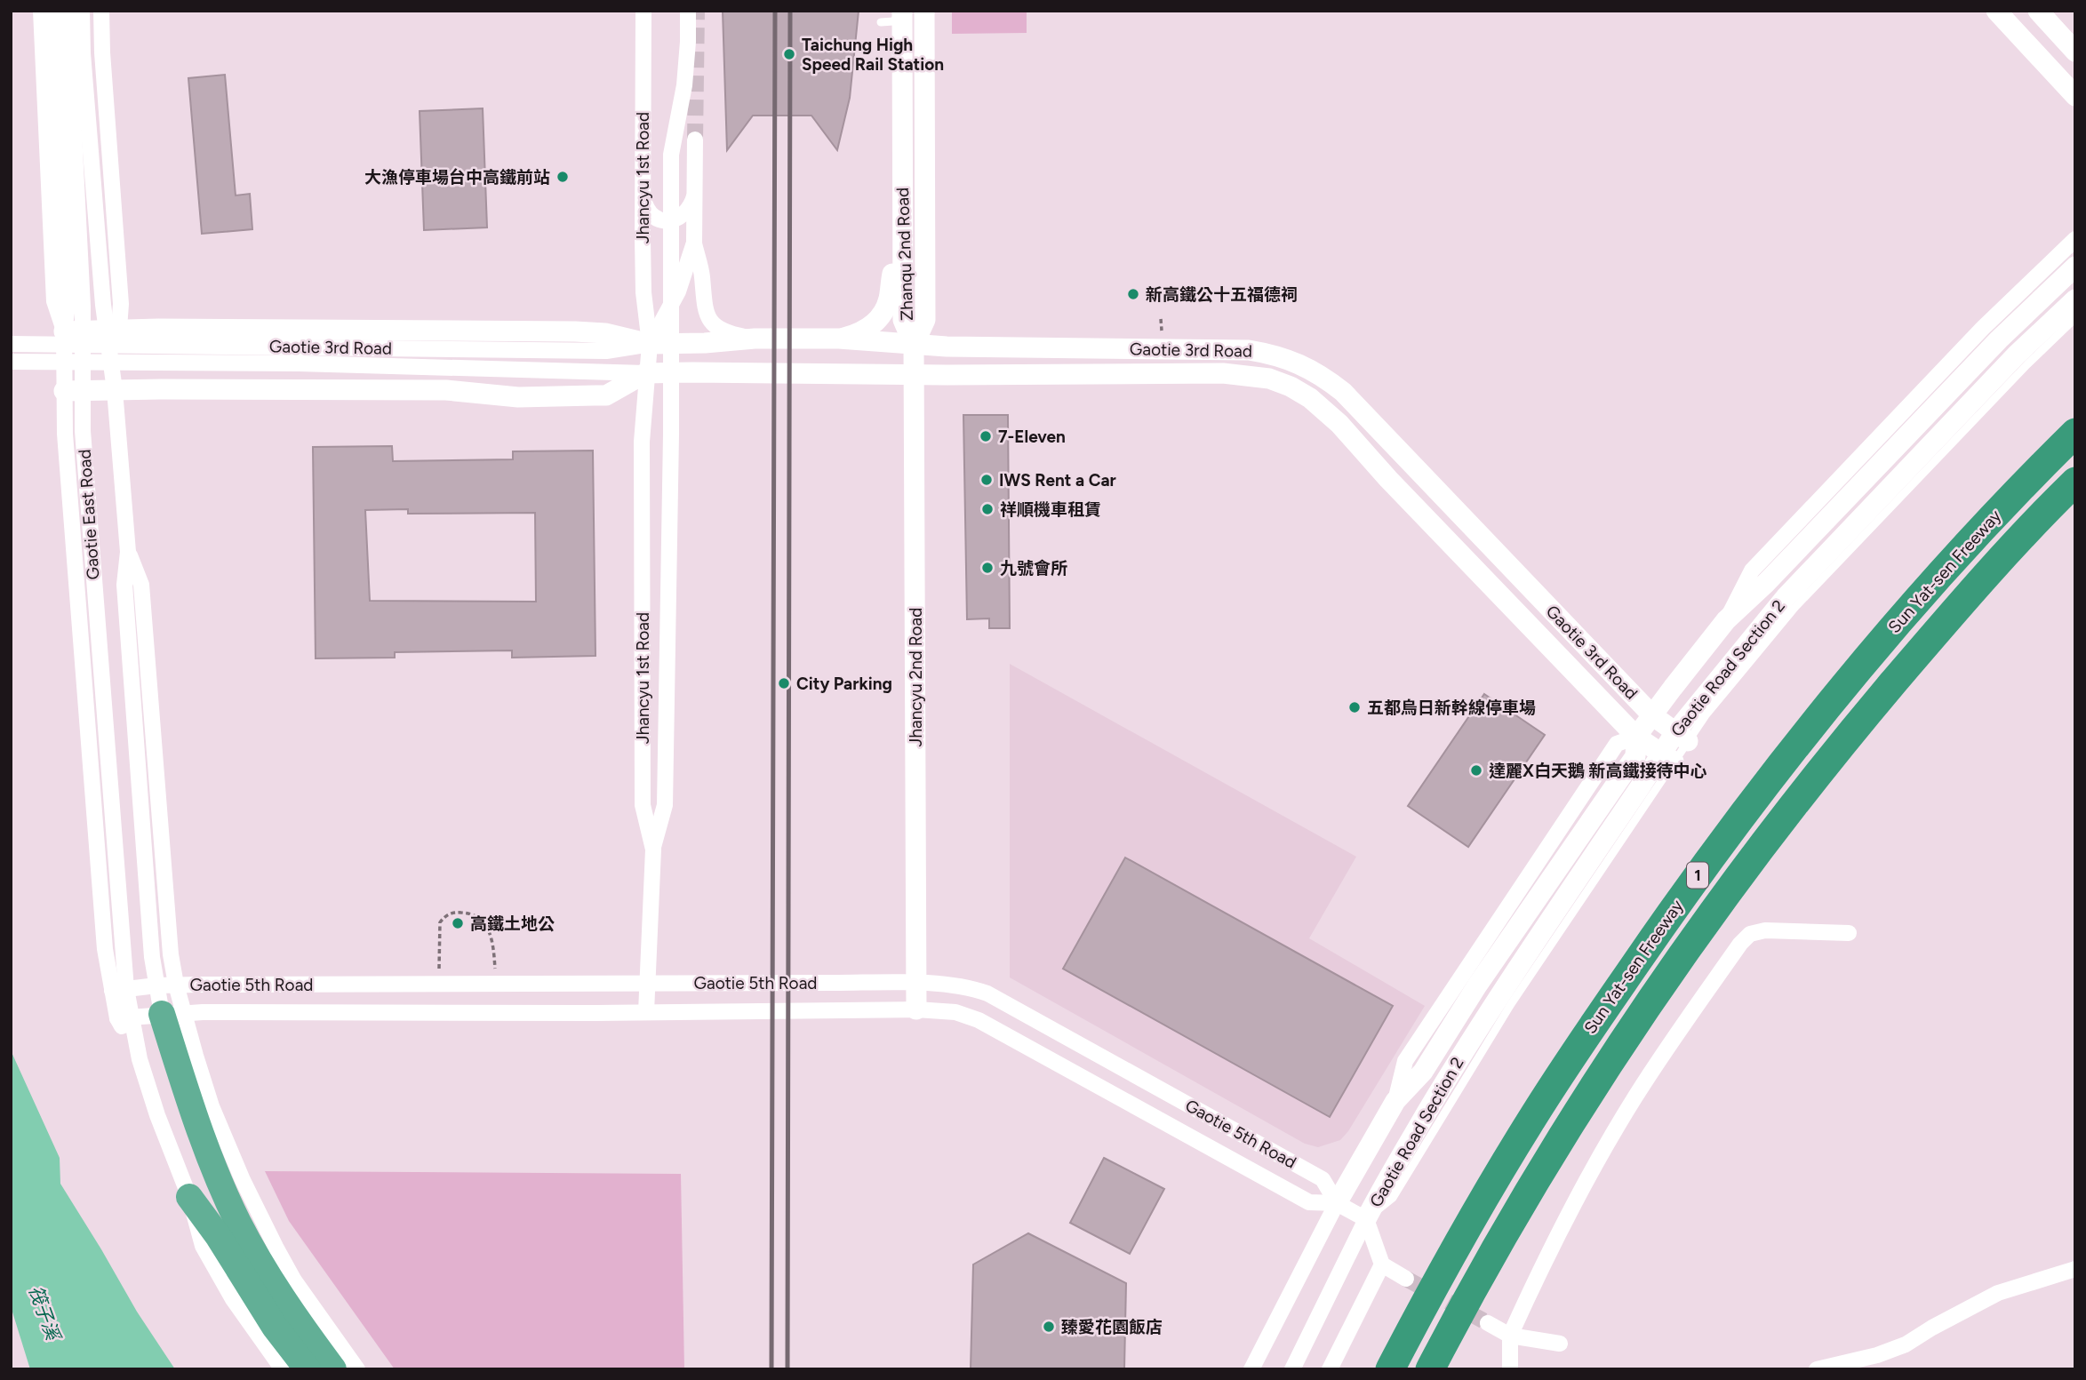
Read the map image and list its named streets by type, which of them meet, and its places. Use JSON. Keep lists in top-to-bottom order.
{
  "streets": {
    "highway": ["Sun Yat-sen Freeway", "1"],
    "street": [
      "Jhancyu 1st Road",
      "Zhanqu 2nd Road",
      "Gaotie 3rd Road",
      "Gaotie East Road",
      "Gaotie Road Section 2",
      "Jhancyu 2nd Road",
      "Gaotie 5th Road"
    ]
  },
  "crossings": [
    ["Jhancyu 1st Road", "Gaotie 3rd Road"],
    ["Jhancyu 1st Road", "Gaotie 5th Road"],
    ["Zhanqu 2nd Road", "Gaotie 3rd Road"],
    ["Zhanqu 2nd Road", "Jhancyu 2nd Road"],
    ["Gaotie 3rd Road", "Gaotie East Road"],
    ["Gaotie 3rd Road", "Gaotie Road Section 2"],
    ["Gaotie 3rd Road", "Jhancyu 2nd Road"],
    ["Gaotie East Road", "Gaotie 5th Road"],
    ["Gaotie Road Section 2", "Gaotie 5th Road"],
    ["Jhancyu 2nd Road", "Gaotie 5th Road"]
  ],
  "water": ["筏子溪"],
  "places": [
    "Taichung High Speed Rail Station",
    "大漁停車場台中高鐵前站",
    "新高鐵公十五福德祠",
    "7-Eleven",
    "IWS Rent a Car",
    "祥順機車租賃",
    "九號會所",
    "City Parking",
    "五都烏日新幹線停車場",
    "達麗X白天鵝 新高鐵接待中心",
    "高鐵土地公",
    "臻愛花園飯店"
  ]
}
